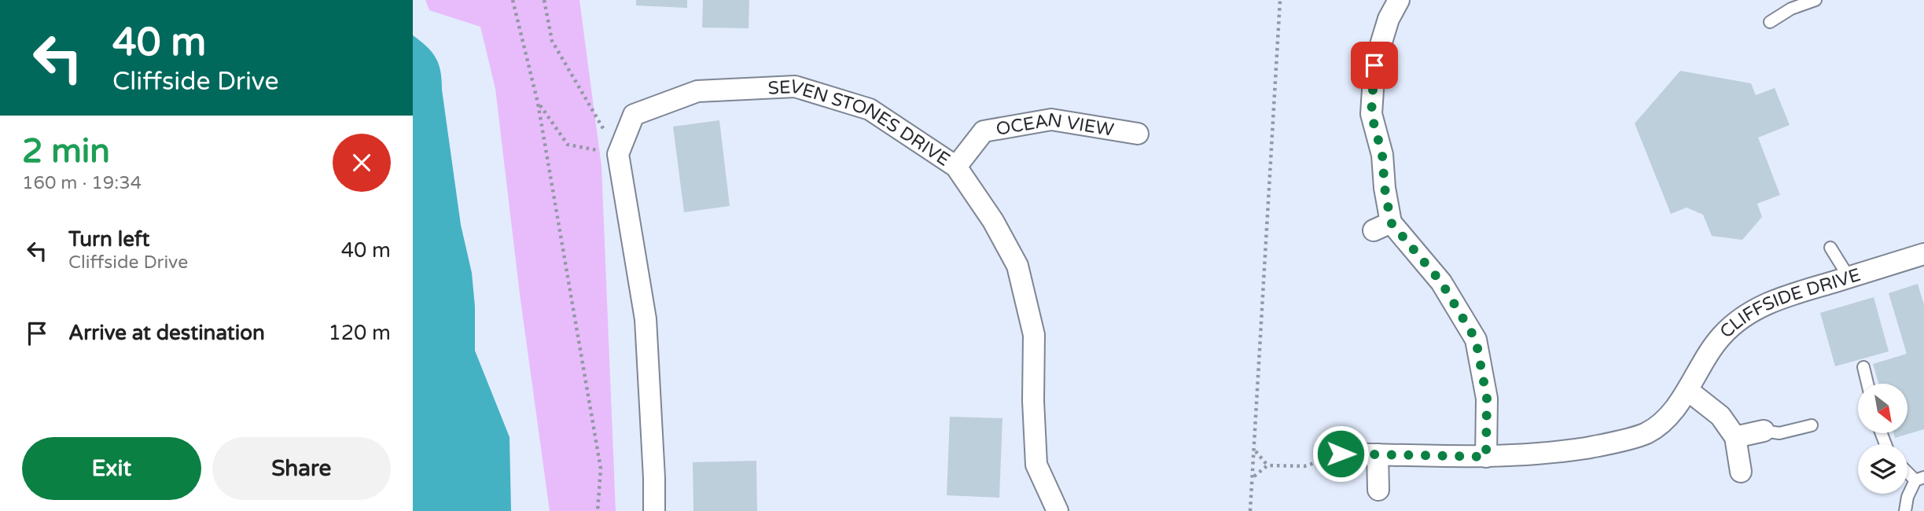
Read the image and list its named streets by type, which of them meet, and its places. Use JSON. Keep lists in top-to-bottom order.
{
  "streets": {
    "street": ["SEVEN STONES DRIVE", "OCEAN VIEW", "CLIFFSIDE DRIVE"]
  },
  "crossings": [
    ["SEVEN STONES DRIVE", "OCEAN VIEW"]
  ],
  "north": "bottom right",
  "page": {
    "turn": ["40 m", "Cliffside Drive"],
    "heading": ["2 min", "160 m · 19:34"],
    "list": [
      {
        "name": "Turn left",
        "note": "Cliffside Drive",
        "value": "40 m"
      },
      {
        "name": "Arrive at destination",
        "value": "120 m"
      }
    ],
    "buttons": ["Exit", "Share"]
  }
}
